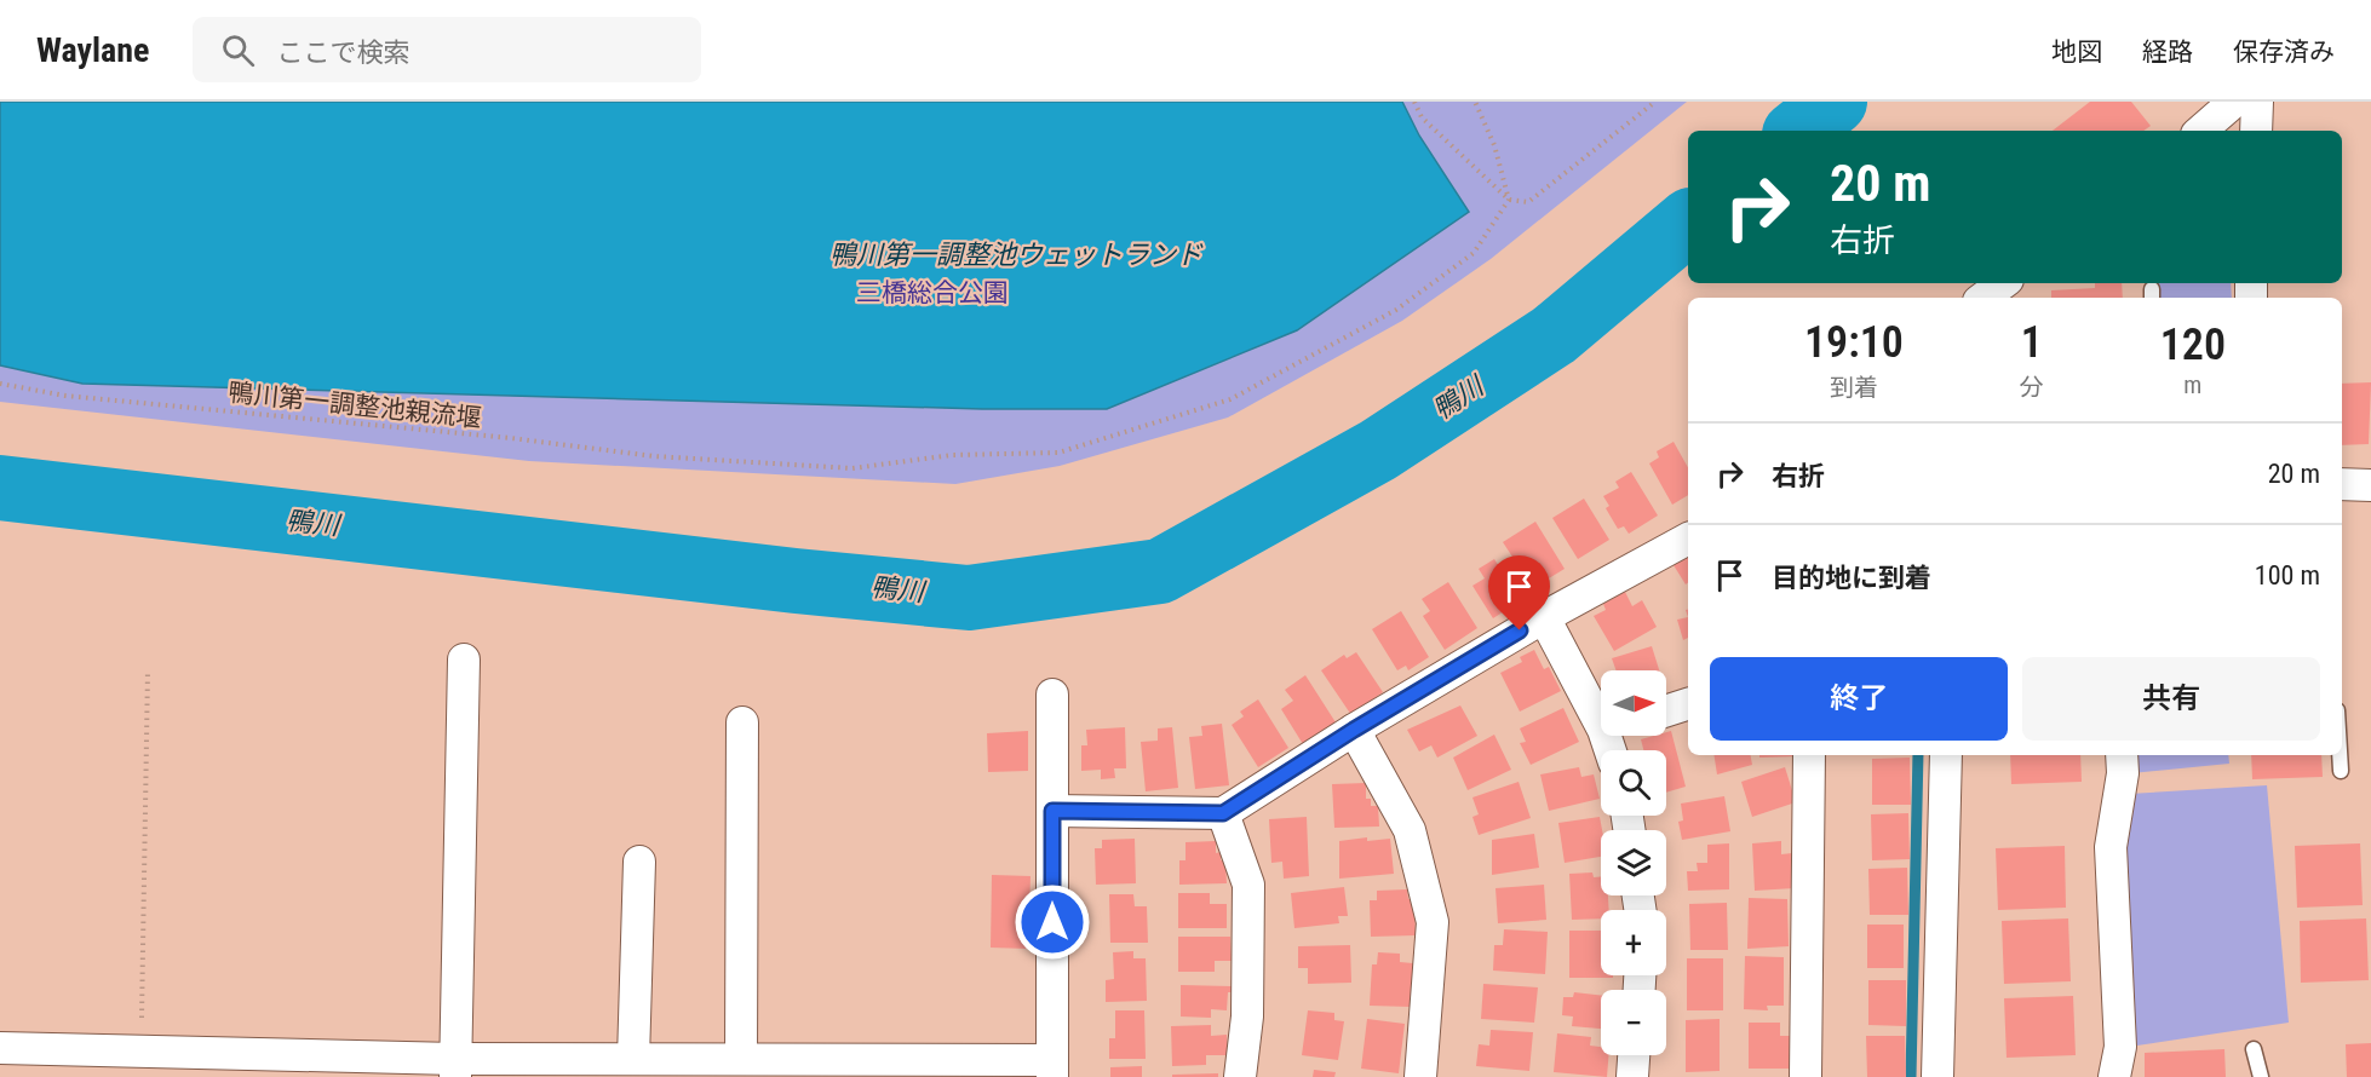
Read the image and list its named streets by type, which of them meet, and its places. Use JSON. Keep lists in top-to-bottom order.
{
  "streets": {
    "path": ["鴨川第一調整池親流堰"]
  },
  "water": ["鴨川第一調整池ウェットランド", "鴨川"],
  "parks": ["三橋総合公園"],
  "north": "right",
  "page": {
    "header": "Waylane",
    "search": "ここで検索",
    "nav": ["地図", "経路", "保存済み"],
    "turn": ["20 m", "右折"],
    "eta": [
      "19:10",
      "到着",
      "1",
      "分",
      "120",
      "m"
    ],
    "list": [
      {
        "name": "右折",
        "value": "20 m"
      },
      {
        "name": "目的地に到着",
        "value": "100 m"
      }
    ],
    "buttons": ["終了", "共有"],
    "map_buttons": ["+", "−"]
  }
}
